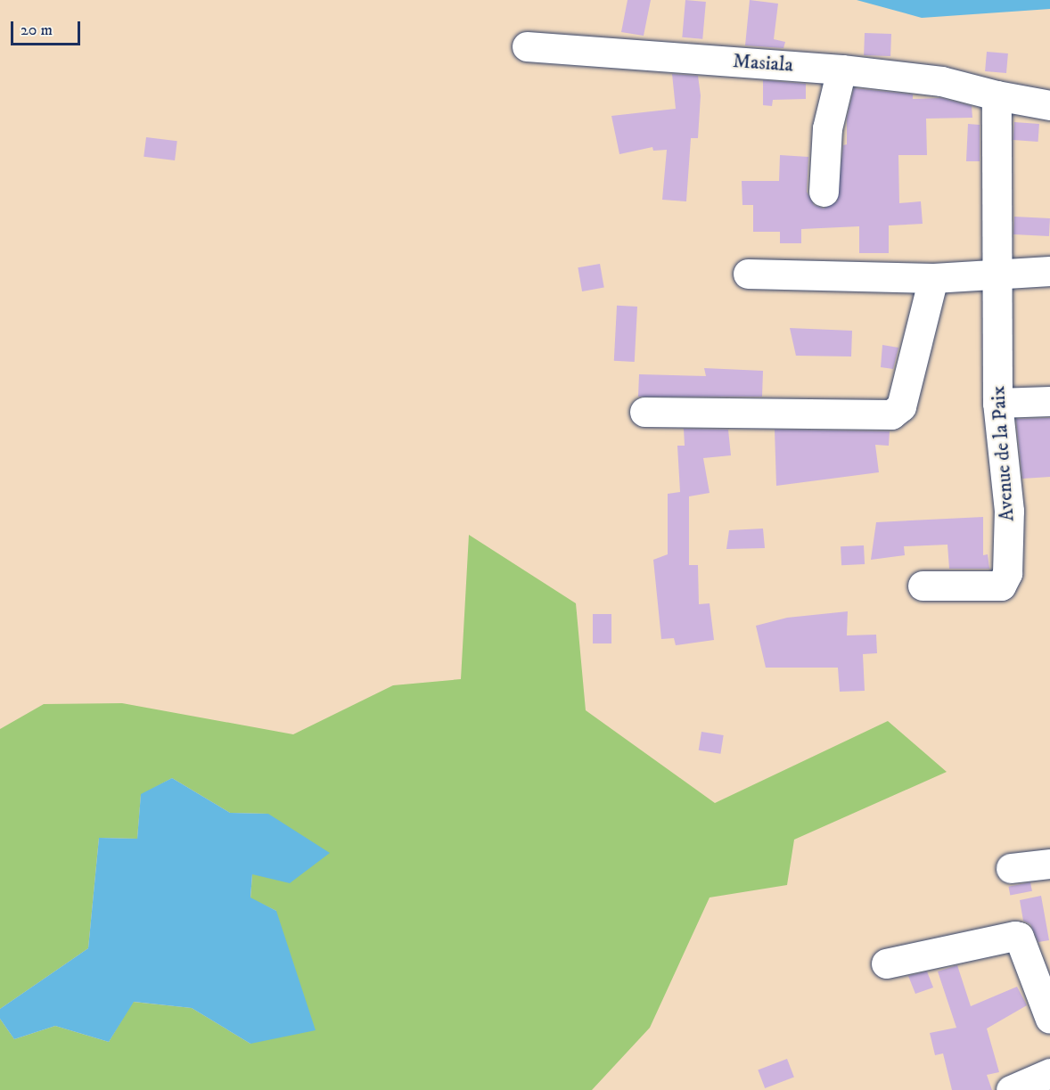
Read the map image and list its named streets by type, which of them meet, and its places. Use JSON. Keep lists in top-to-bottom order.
{
  "streets": {
    "street": ["Masiala", "Avenue de la Paix"]
  },
  "crossings": [
    ["Masiala", "Avenue de la Paix"]
  ],
  "scale_bar": "20 m"
}
